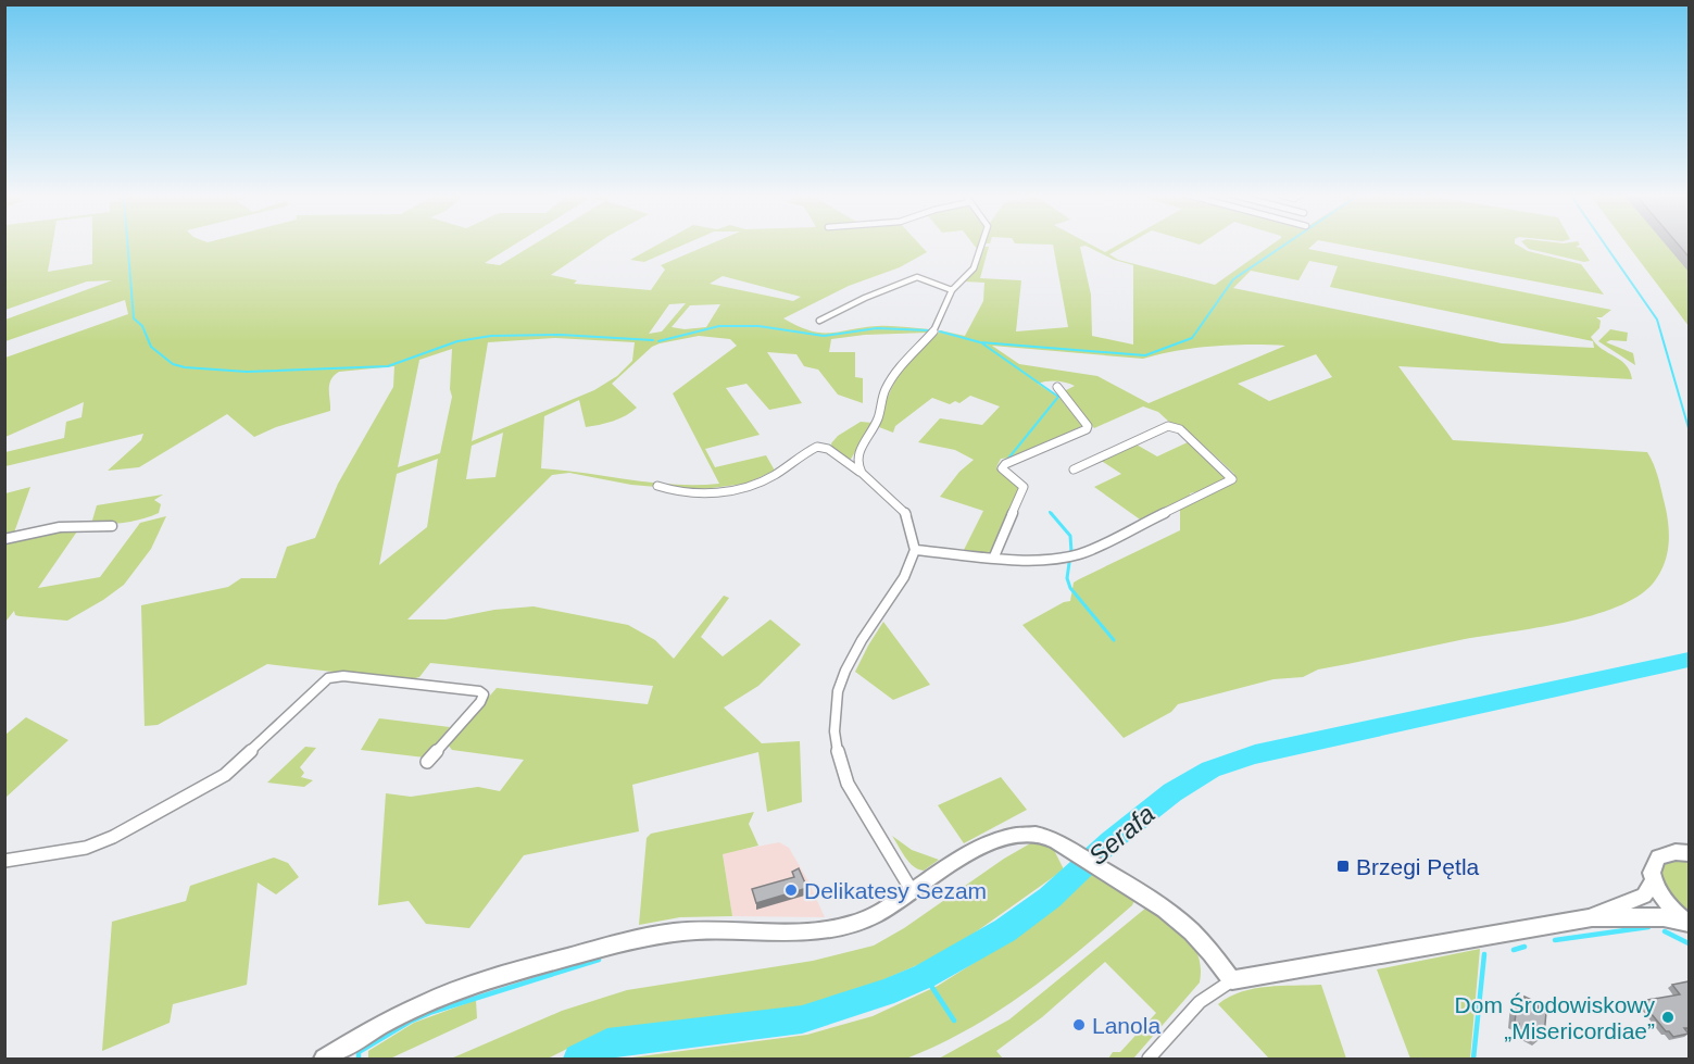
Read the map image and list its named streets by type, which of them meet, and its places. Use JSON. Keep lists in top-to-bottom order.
{
  "water": ["Serafa"],
  "places": {
    "transit": ["Brzegi Pętla"],
    "other": ["Delikatesy Sezam", "Dom Środowiskowy „Misericordiae”", "Lanola"]
  }
}
